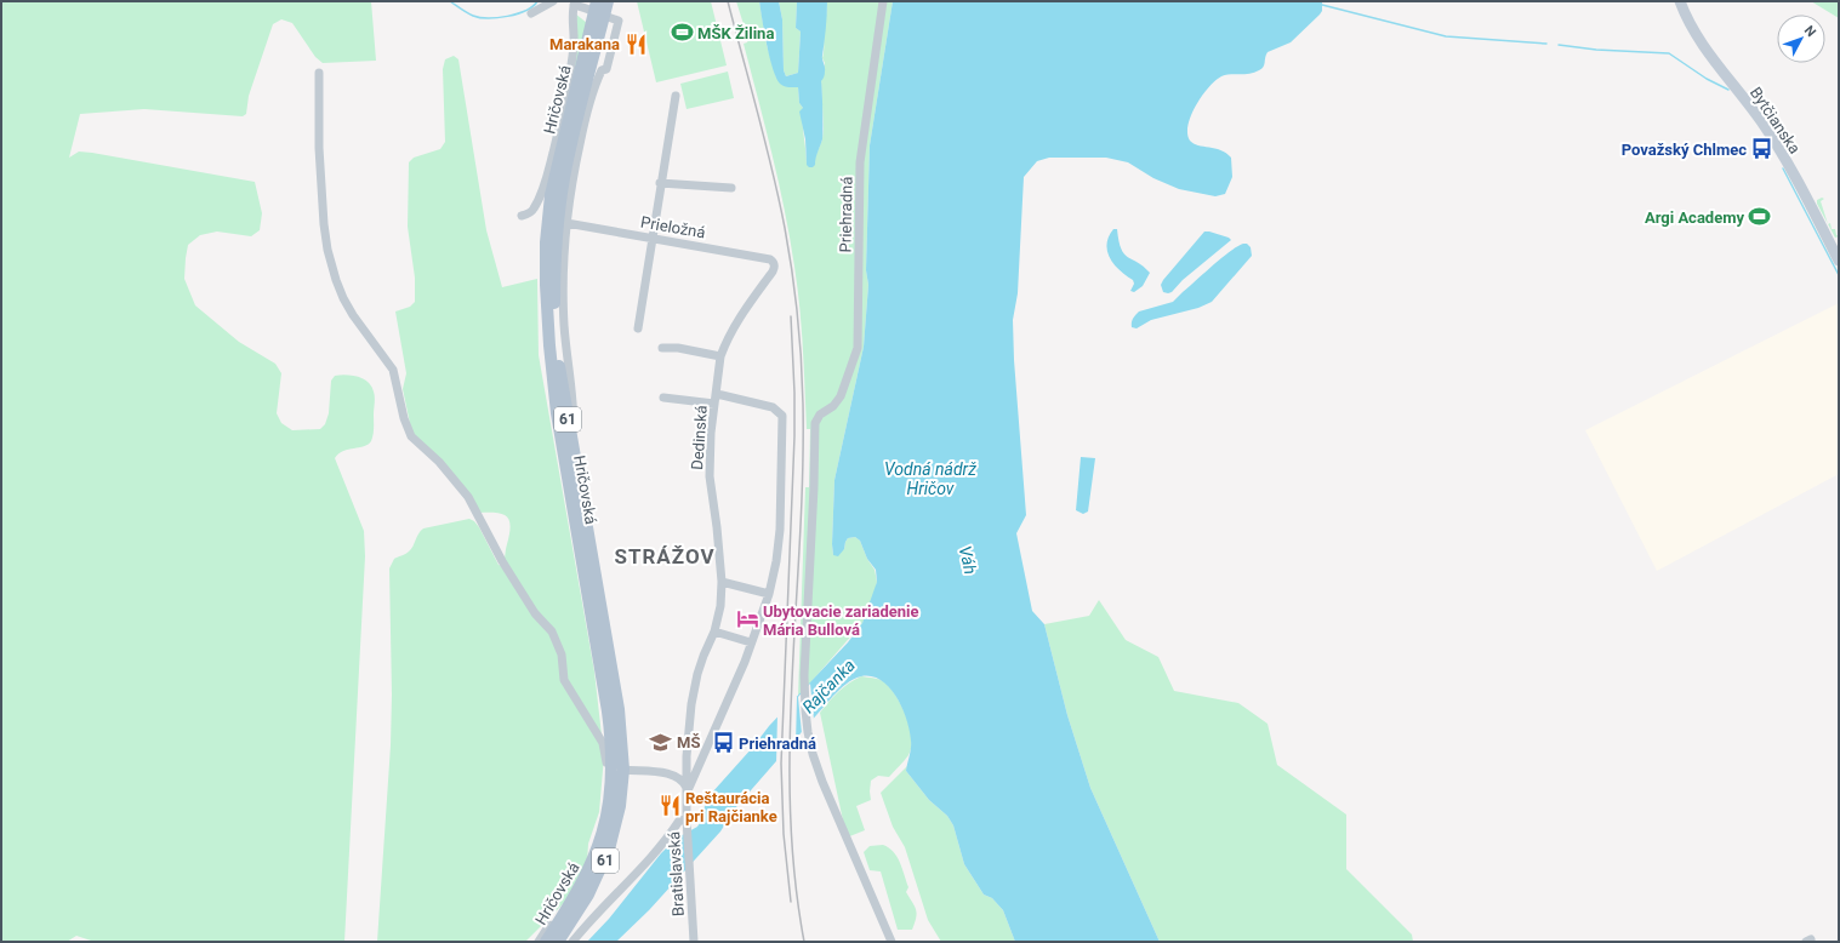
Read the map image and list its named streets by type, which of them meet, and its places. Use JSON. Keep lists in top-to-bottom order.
{
  "streets": {
    "main road": ["Hričovská", "Bytčianska", "61"],
    "street": [
      "Priehradná",
      "Prieložná",
      "Dedinská",
      "Bratislavská"
    ]
  },
  "crossings": [
    ["Hričovská", "Prieložná"],
    ["Prieložná", "Dedinská"],
    ["Dedinská", "Bratislavská"]
  ],
  "districts": ["STRÁŽOV"],
  "water": ["Vodná nádrž Hričov", "Váh", "Rajčanka"],
  "places": {
    "sports": ["MŠK Žilina", "Argi Academy"],
    "restaurant": ["Marakana", "Reštaurácia pri Rajčianke"],
    "bus stop": ["Považský Chlmec", "Priehradná"],
    "hotel": ["Ubytovacie zariadenie Mária Bullová"],
    "school or university": ["MŠ"]
  },
  "north": "top right"
}
